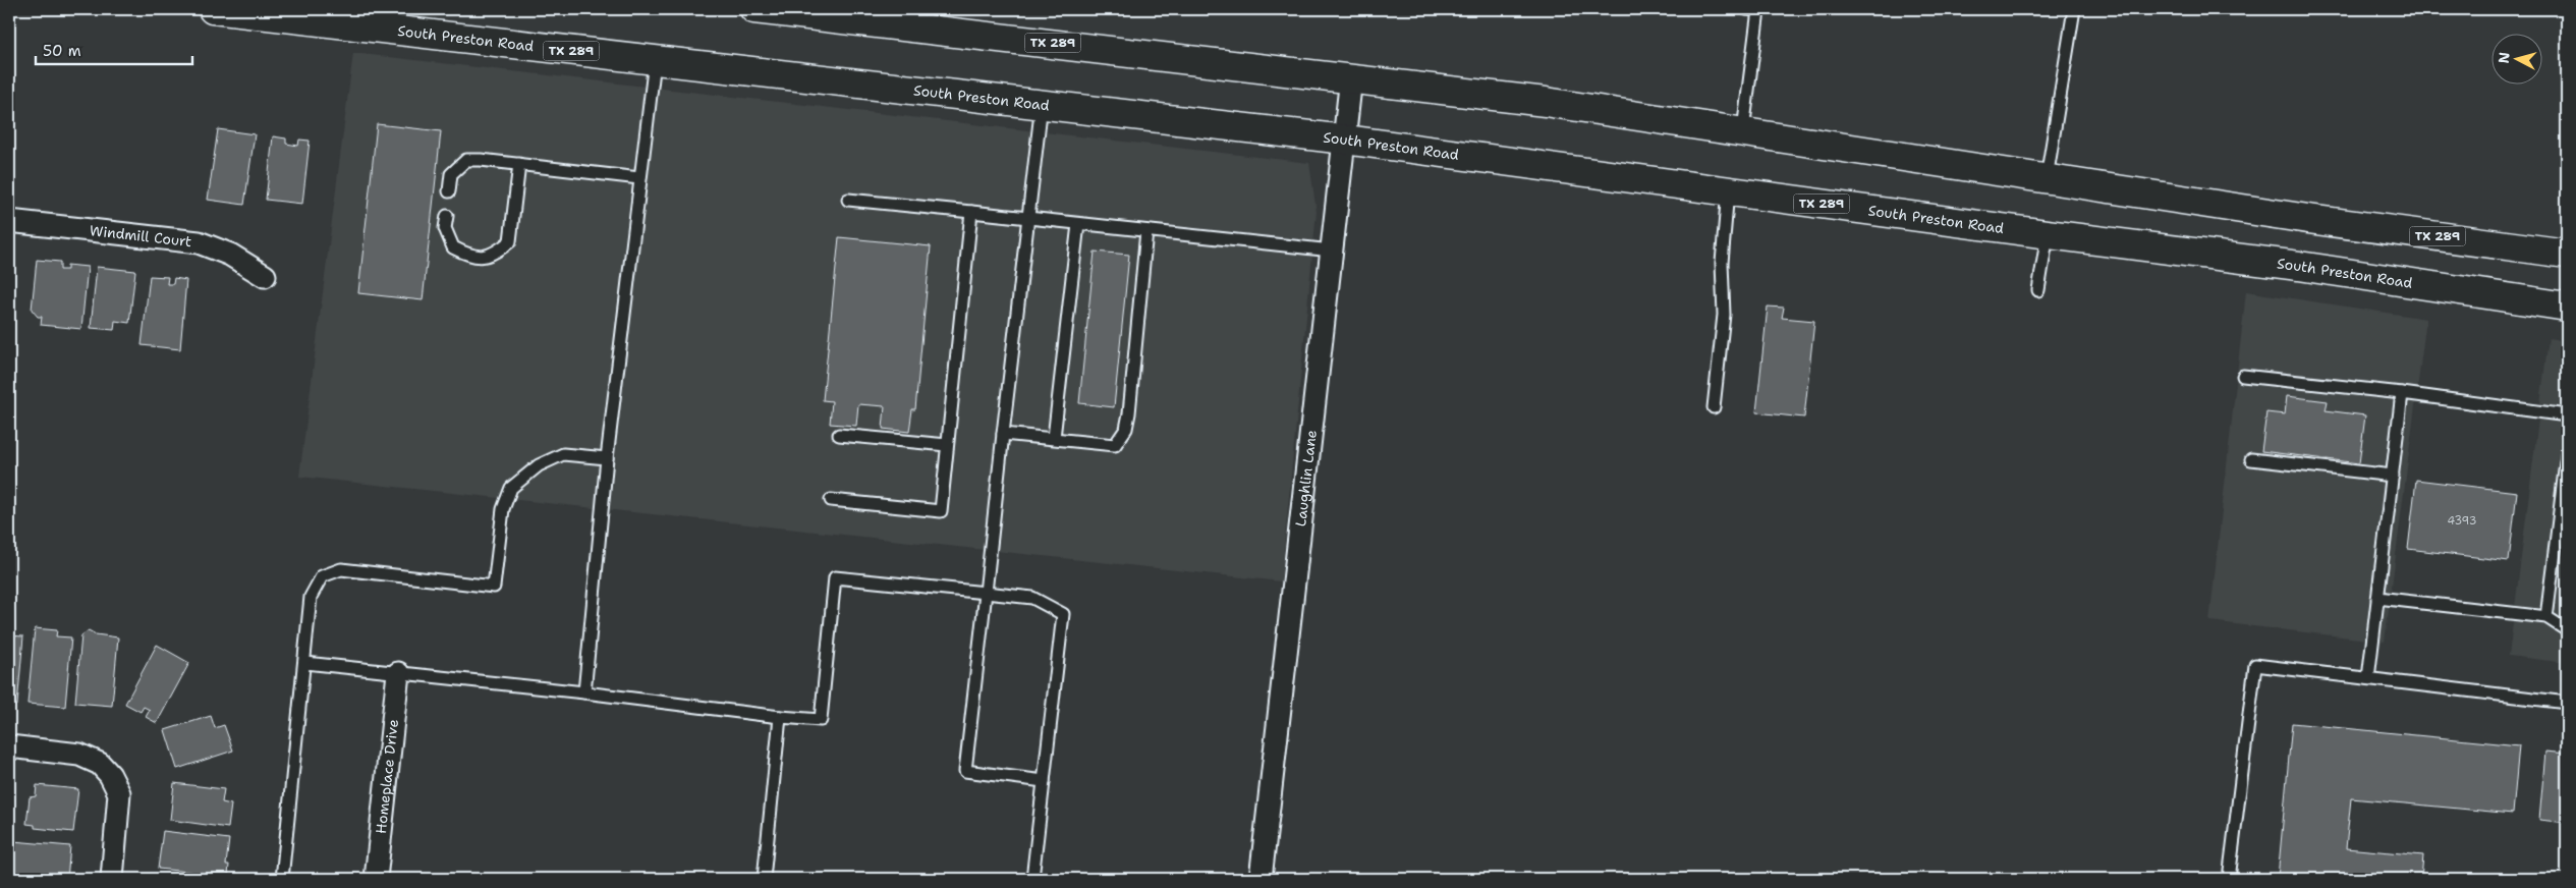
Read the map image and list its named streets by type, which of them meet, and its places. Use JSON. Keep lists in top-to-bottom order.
{
  "streets": {
    "main road": ["South Preston Road", "TX 289"],
    "street": ["Windmill Court", "Laughlin Lane", "Homeplace Drive"]
  },
  "crossings": [
    ["South Preston Road", "Laughlin Lane"],
    ["TX 289", "Laughlin Lane"]
  ],
  "house_numbers": ["4393"],
  "scale_bar": "50 m",
  "north": "left"
}
